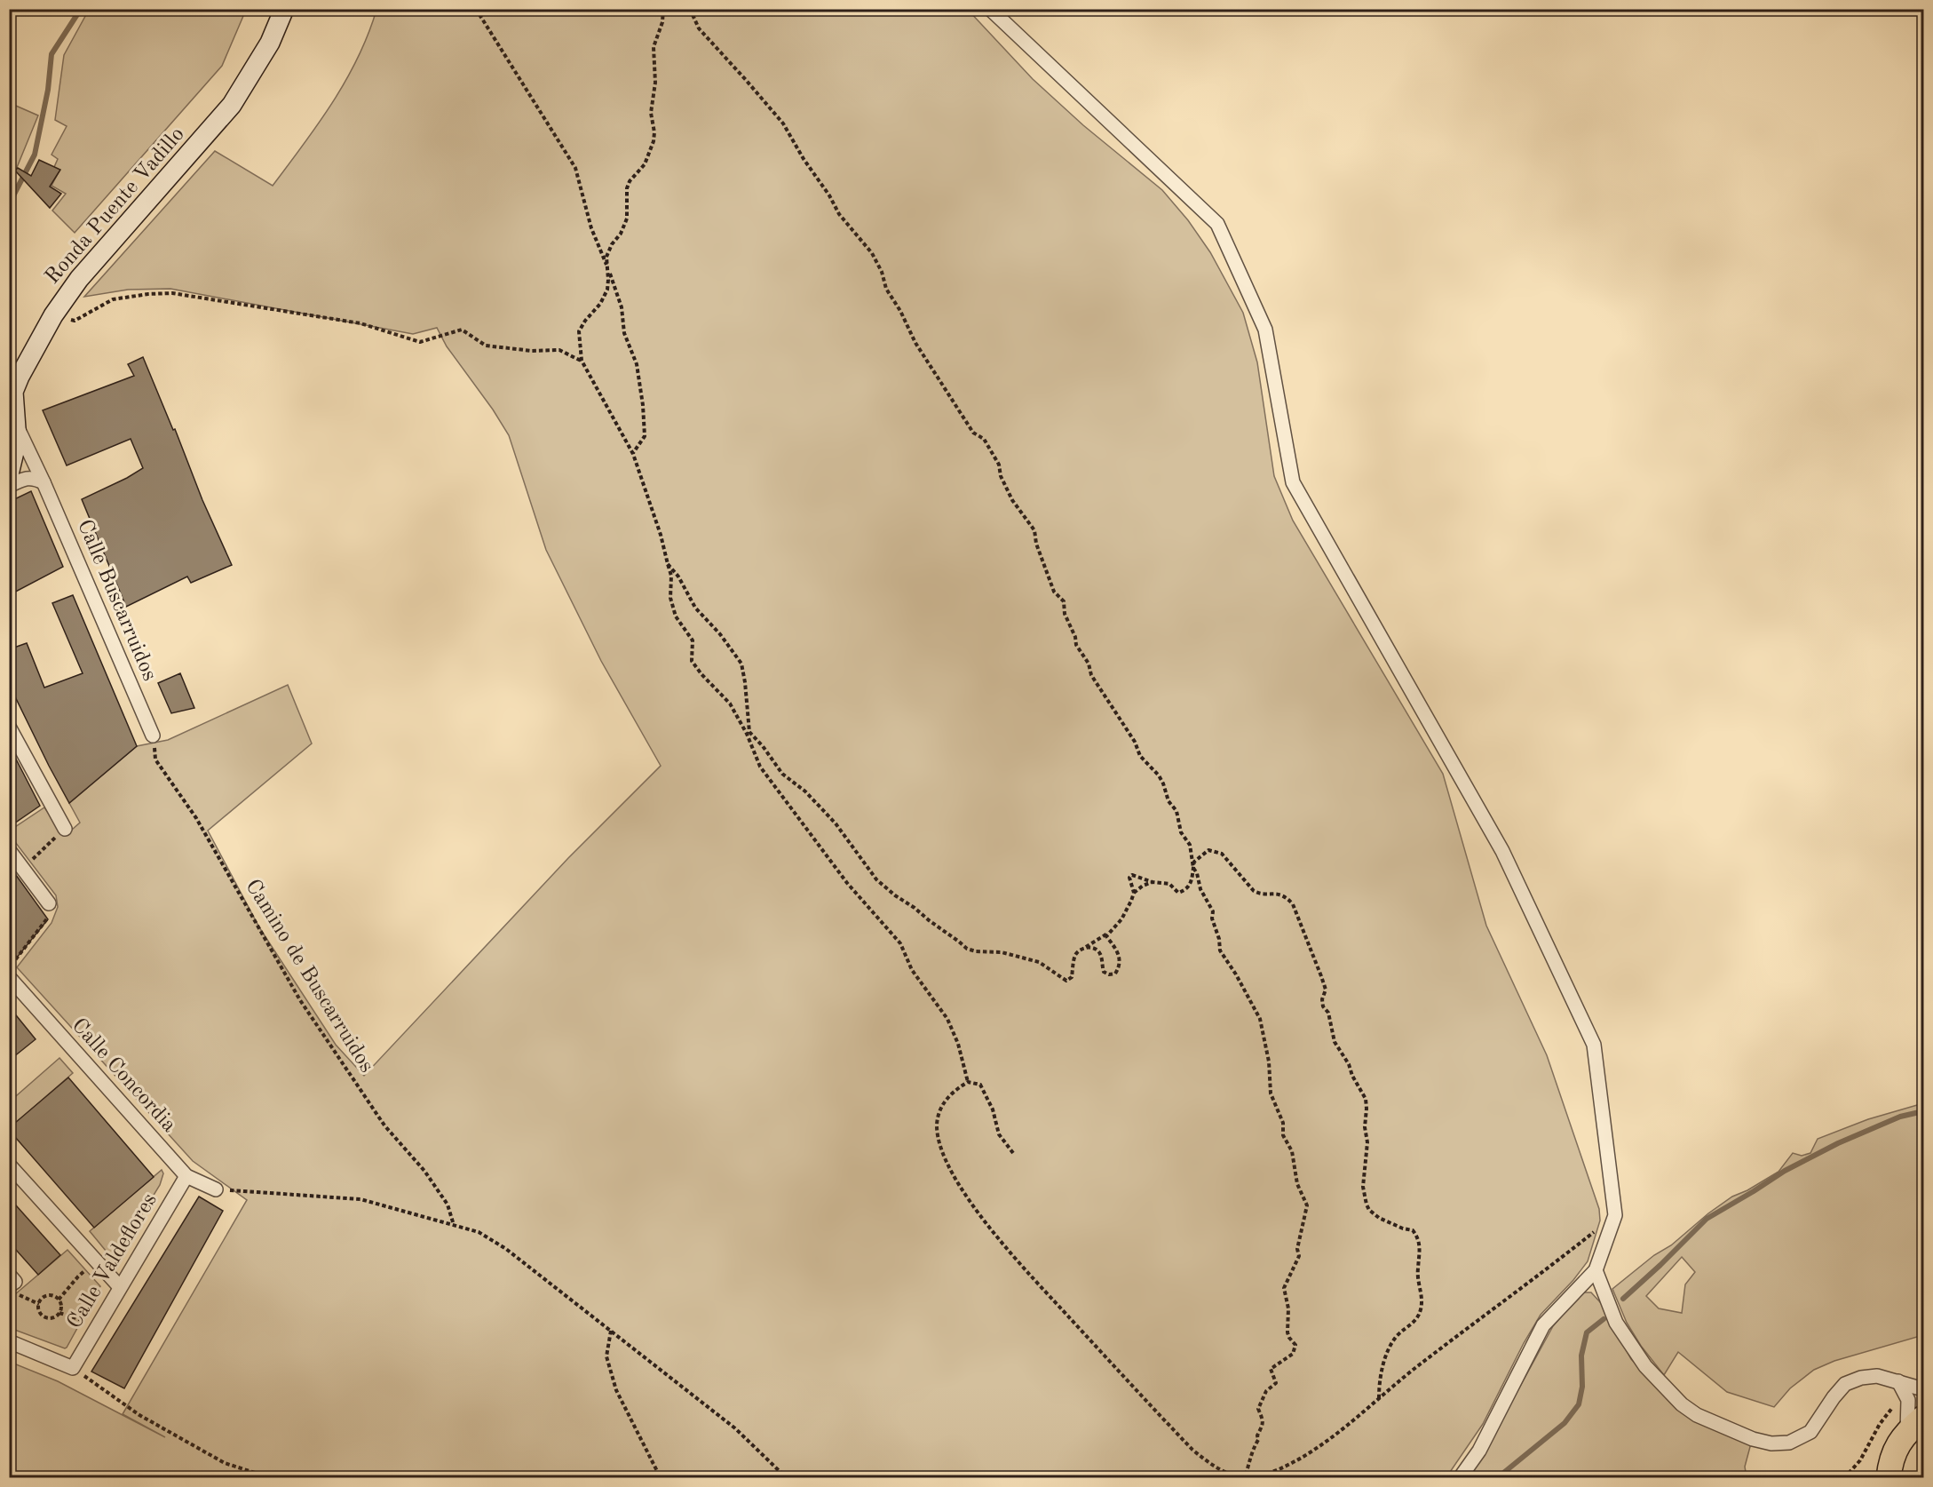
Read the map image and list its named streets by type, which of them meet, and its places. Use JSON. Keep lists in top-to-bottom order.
{
  "streets": {
    "main road": ["Ronda Puente Vadillo"],
    "street": ["Calle Buscarruidos", "Calle Concordia", "Calle Valdeflores"],
    "path": ["Camino de Buscarruidos"]
  },
  "crossings": [
    ["Ronda Puente Vadillo", "Calle Buscarruidos"],
    ["Calle Buscarruidos", "Camino de Buscarruidos"],
    ["Calle Concordia", "Calle Valdeflores"]
  ]
}
